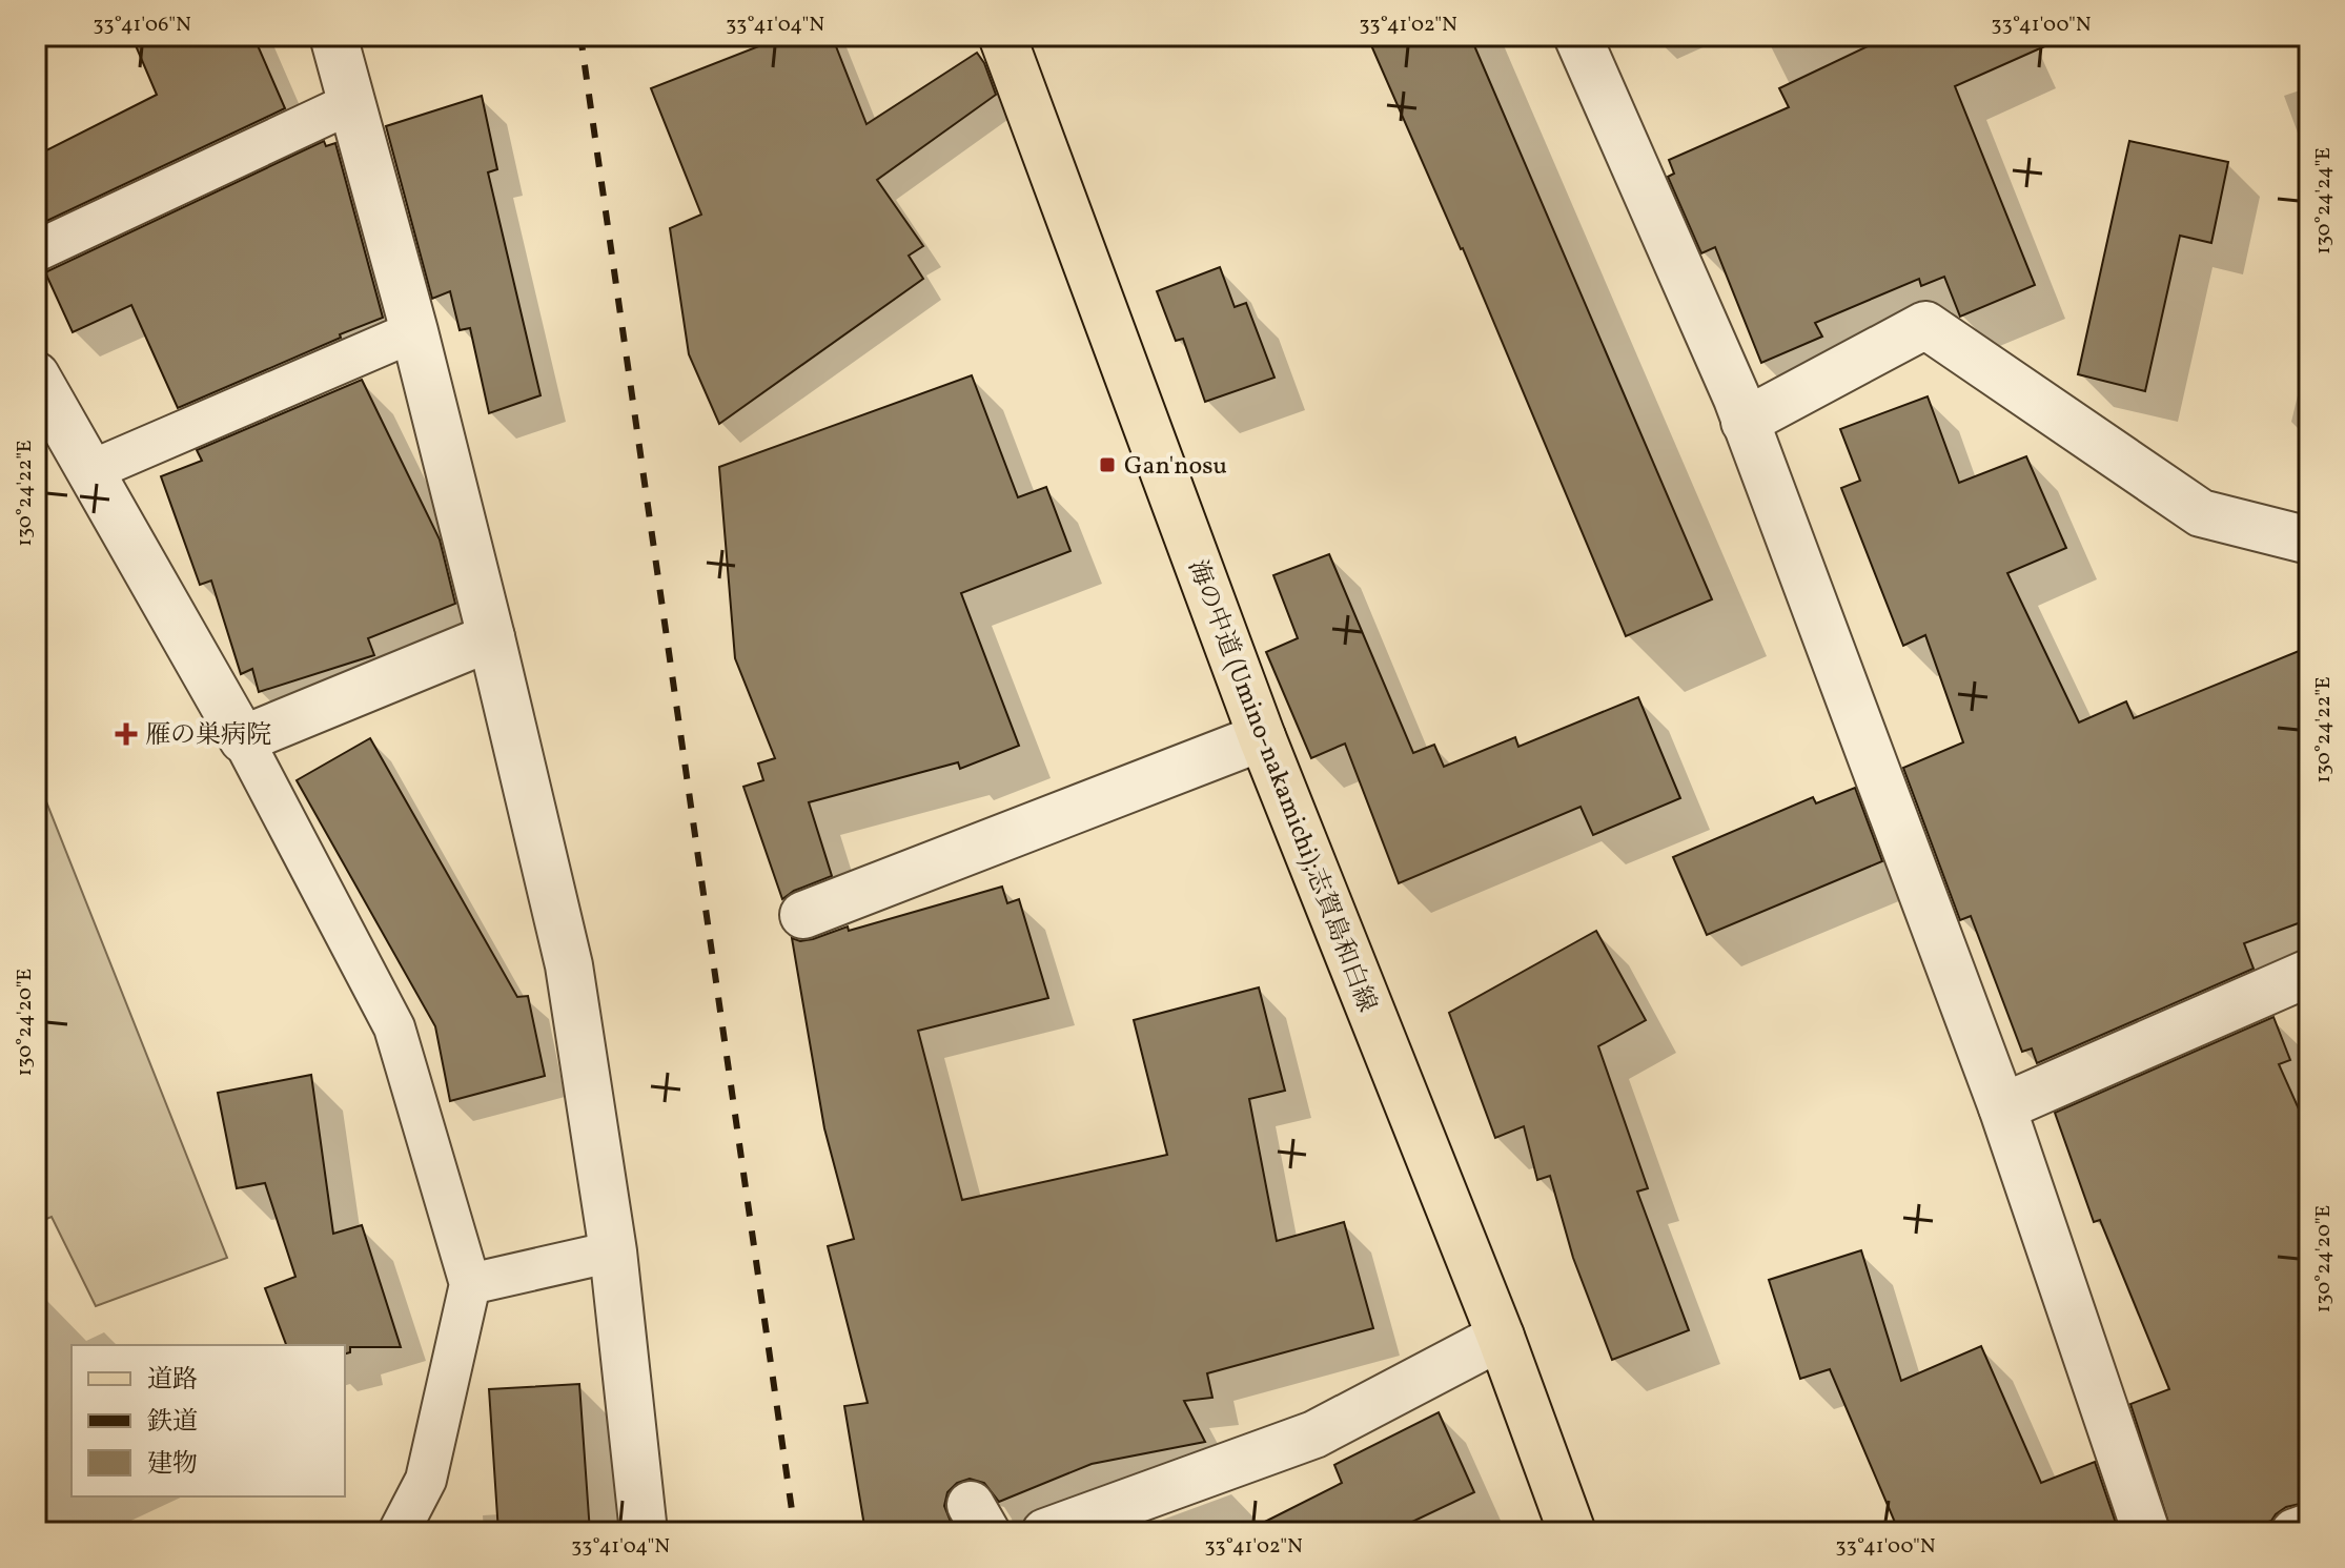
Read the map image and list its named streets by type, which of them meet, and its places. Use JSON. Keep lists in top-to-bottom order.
{
  "streets": {
    "main road": ["海の中道 (Umino-nakamichi);志賀島和白線"]
  },
  "places": {
    "transit": ["Gan'nosu"],
    "health": ["雁の巣病院"]
  },
  "legend": ["道路", "鉄道", "建物"],
  "coordinates": [
    "33°41'06\"N",
    "33°41'04\"N",
    "33°41'02\"N",
    "33°41'00\"N",
    "130°24'24\"E",
    "130°24'22\"E",
    "130°24'20\"E"
  ]
}
